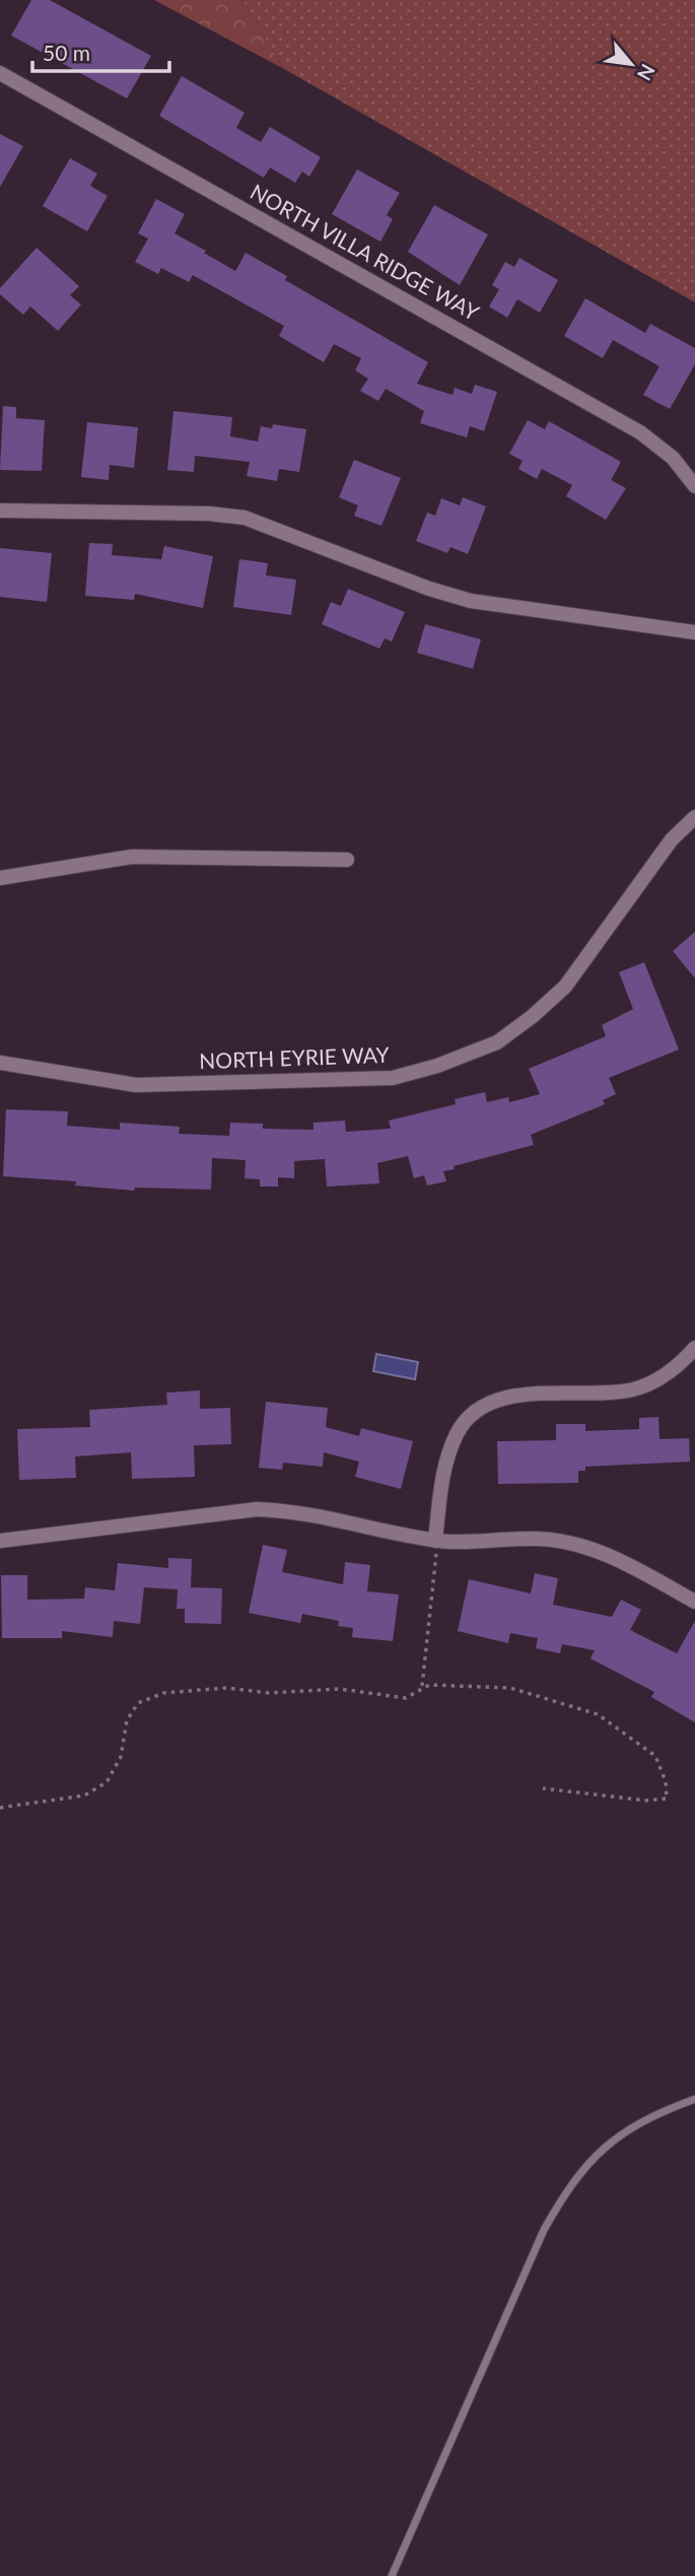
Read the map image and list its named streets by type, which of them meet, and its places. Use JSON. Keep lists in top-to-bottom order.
{
  "streets": {
    "street": ["NORTH VILLA RIDGE WAY", "NORTH EYRIE WAY"]
  },
  "scale_bar": "50 m",
  "north": "bottom right"
}
